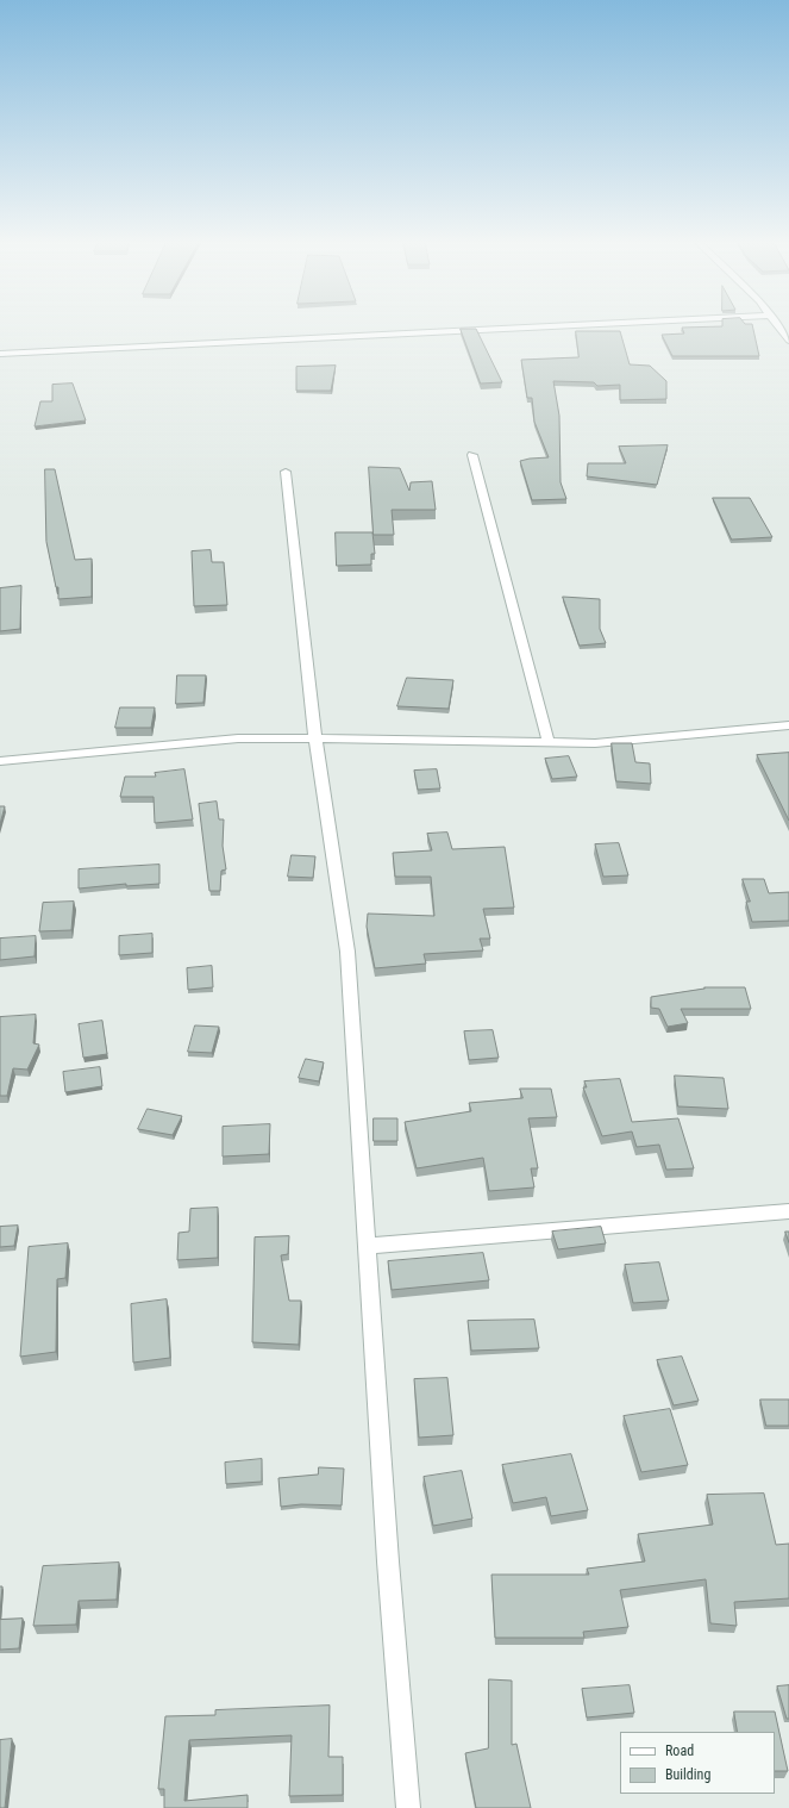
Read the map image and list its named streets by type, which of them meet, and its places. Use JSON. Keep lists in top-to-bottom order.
{
  "legend": ["Road", "Building"]
}
